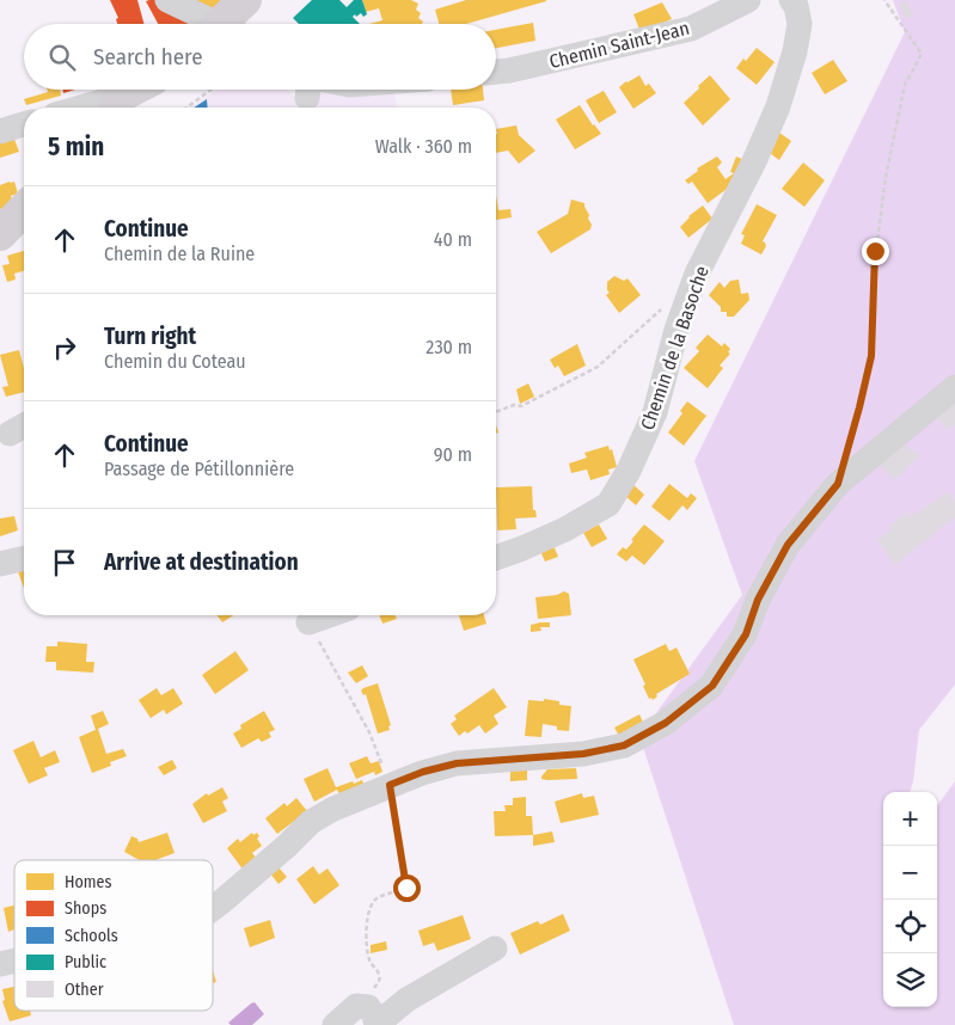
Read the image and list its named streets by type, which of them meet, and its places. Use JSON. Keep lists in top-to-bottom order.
{
  "streets": {
    "street": ["Chemin Saint-Jean", "Chemin de la Basoche"]
  },
  "legend": [
    "Homes",
    "Shops",
    "Schools",
    "Public",
    "Other"
  ],
  "page": {
    "search": "Search here",
    "heading": ["5 min", "Walk · 360 m"],
    "list": [
      ["Continue", "Chemin de la Ruine", "40 m"],
      ["Turn right", "Chemin du Coteau", "230 m"],
      ["Continue", "Passage de Pétillonnière", "90 m"],
      "Arrive at destination"
    ],
    "map_buttons": ["+", "−"]
  }
}
